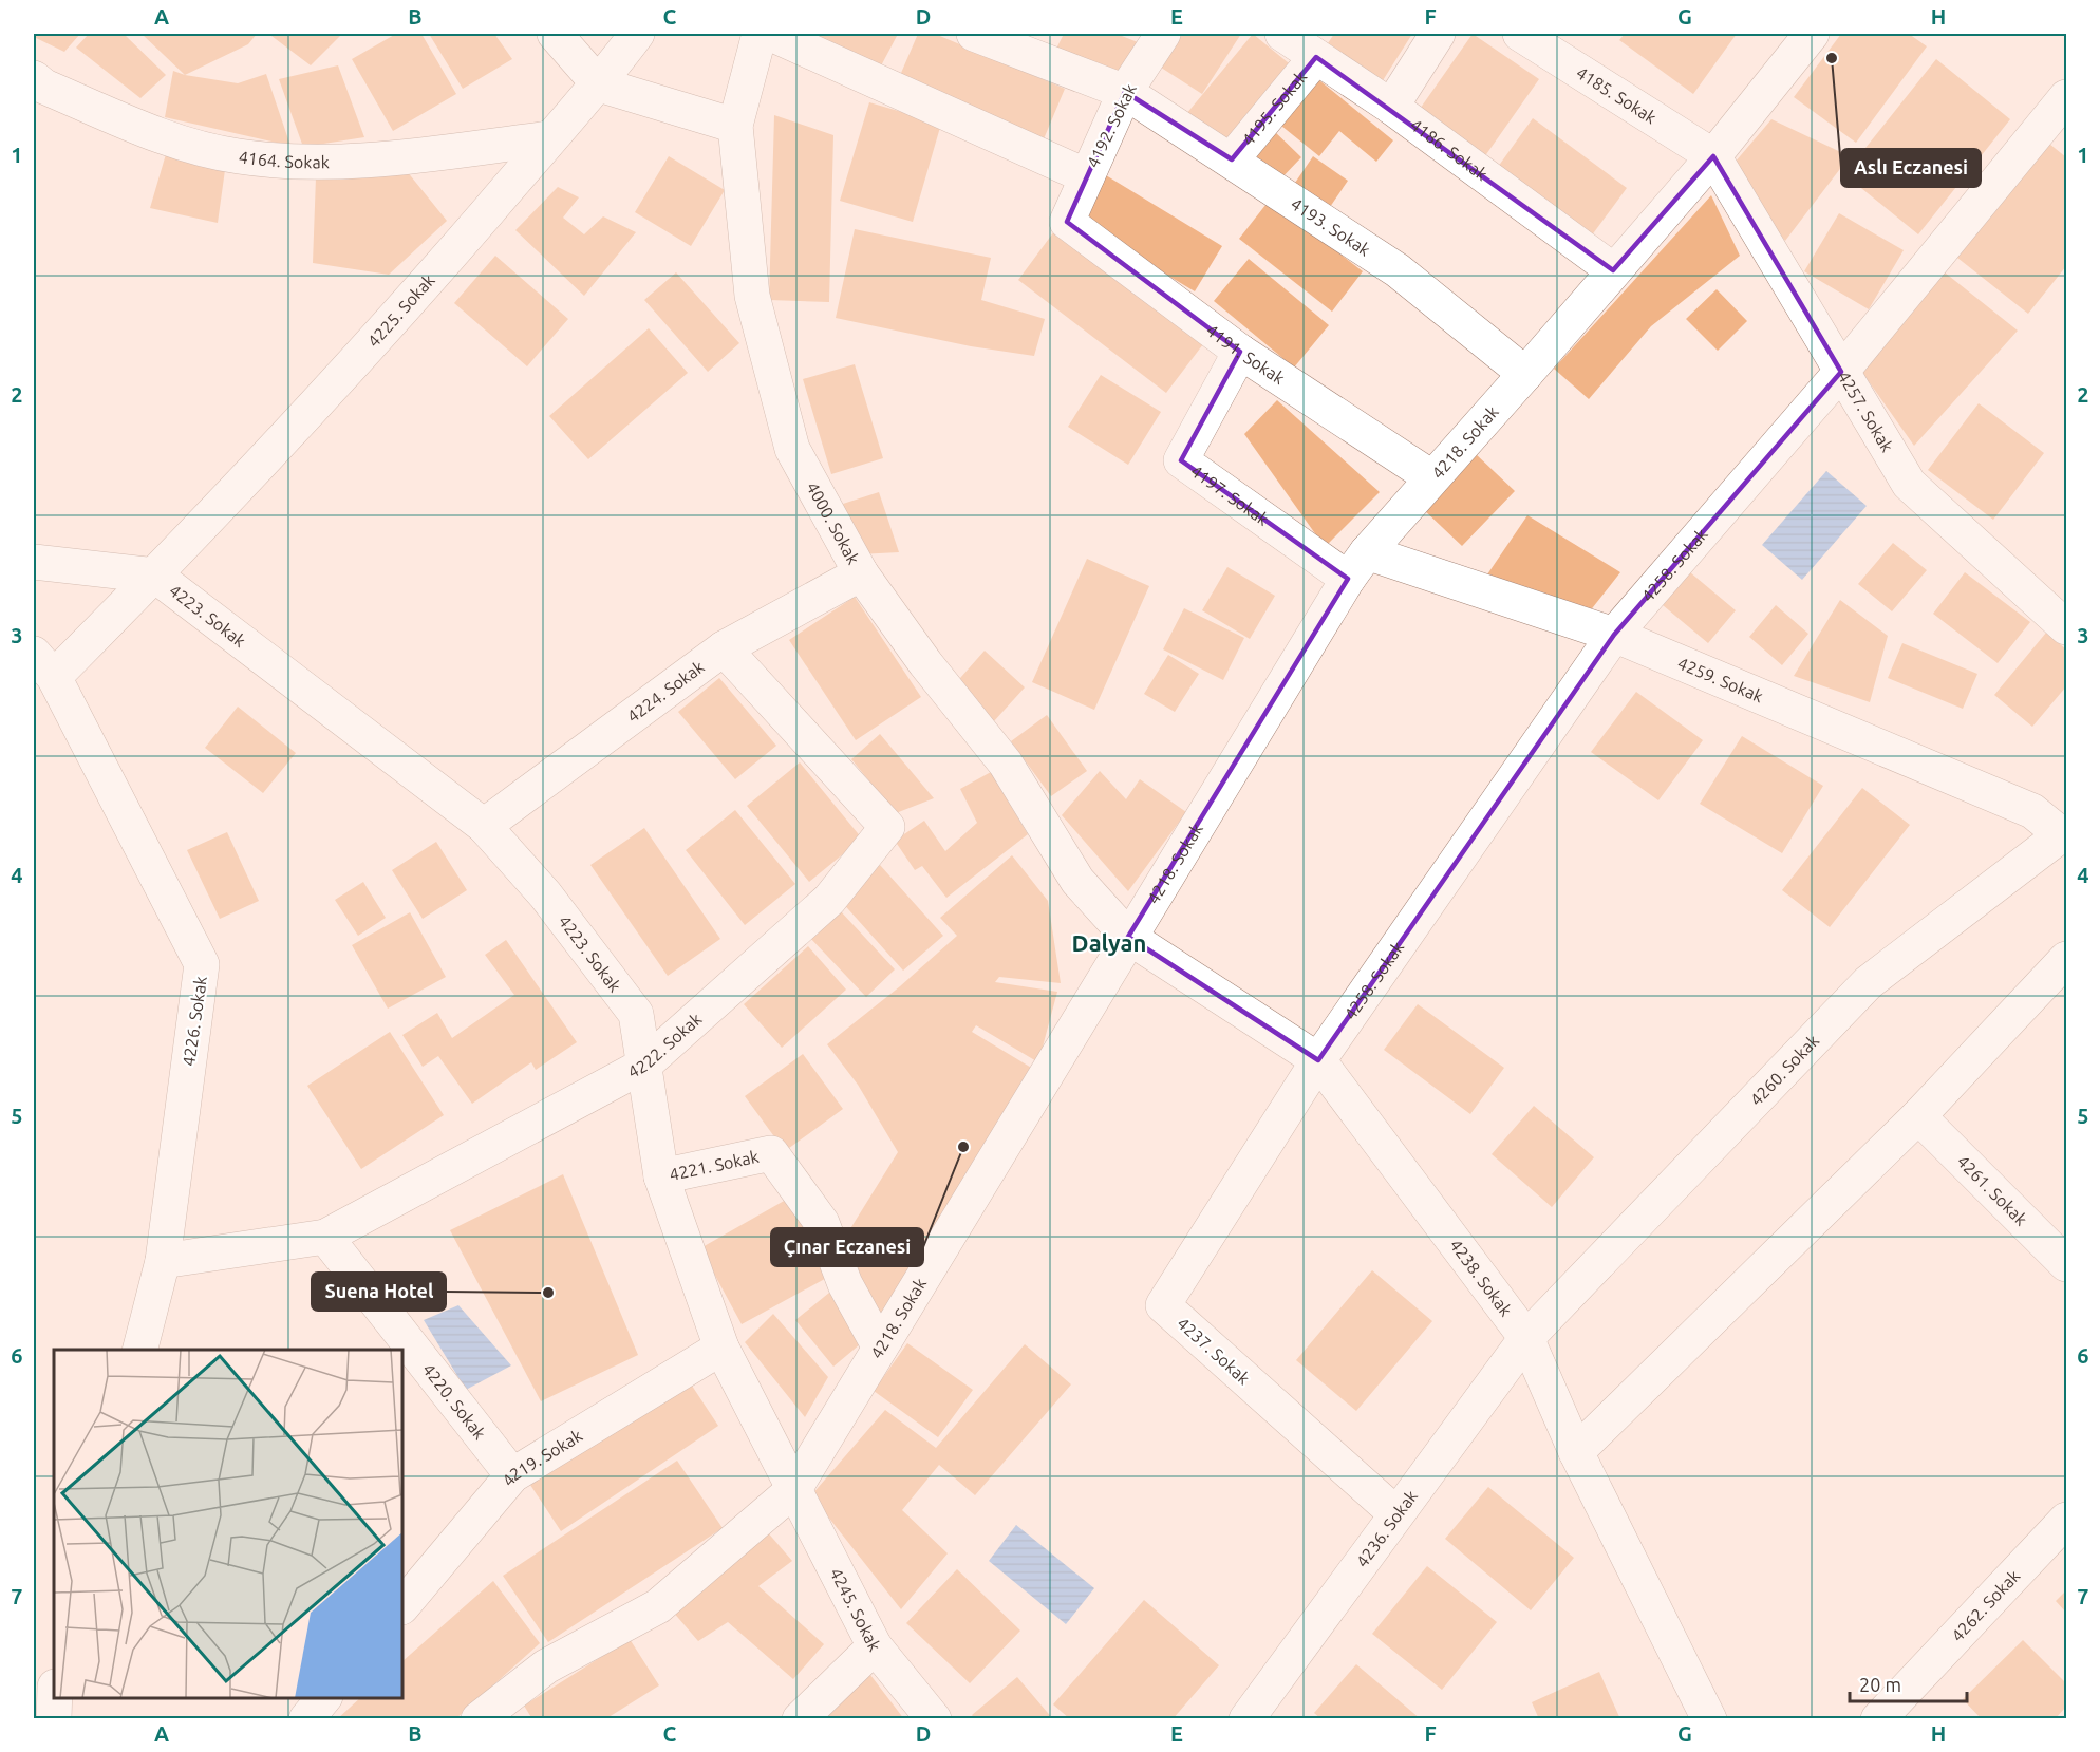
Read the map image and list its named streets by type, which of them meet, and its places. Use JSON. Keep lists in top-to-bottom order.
{
  "streets": {
    "street": [
      "4185. Sokak",
      "4195. Sokak",
      "4192. Sokak",
      "4186. Sokak",
      "4164. Sokak",
      "4193. Sokak",
      "4225. Sokak",
      "4191. Sokak",
      "4257. Sokak",
      "4218. Sokak",
      "4197. Sokak",
      "4000. Sokak",
      "4258. Sokak",
      "4223. Sokak",
      "4259. Sokak",
      "4224. Sokak",
      "4226. Sokak",
      "4222. Sokak",
      "4260. Sokak",
      "4221. Sokak",
      "4261. Sokak",
      "4238. Sokak",
      "4237. Sokak",
      "4220. Sokak",
      "4219. Sokak",
      "4236. Sokak",
      "4262. Sokak",
      "4245. Sokak"
    ]
  },
  "crossings": [
    ["4185. Sokak", "4257. Sokak"],
    ["4185. Sokak", "4218. Sokak"],
    ["4195. Sokak", "4186. Sokak"],
    ["4195. Sokak", "4193. Sokak"],
    ["4192. Sokak", "4193. Sokak"],
    ["4192. Sokak", "4191. Sokak"],
    ["4186. Sokak", "4218. Sokak"],
    ["4164. Sokak", "4225. Sokak"],
    ["4193. Sokak", "4218. Sokak"],
    ["4225. Sokak", "4223. Sokak"],
    ["4225. Sokak", "4226. Sokak"],
    ["4191. Sokak", "4218. Sokak"],
    ["4191. Sokak", "4197. Sokak"],
    ["4257. Sokak", "4218. Sokak"],
    ["4257. Sokak", "4258. Sokak"],
    ["4218. Sokak", "4197. Sokak"],
    ["4218. Sokak", "4000. Sokak"],
    ["4218. Sokak", "4223. Sokak"],
    ["4218. Sokak", "4259. Sokak"],
    ["4218. Sokak", "4221. Sokak"],
    ["4218. Sokak", "4238. Sokak"],
    ["4218. Sokak", "4245. Sokak"],
    ["4197. Sokak", "4259. Sokak"],
    ["4000. Sokak", "4224. Sokak"],
    ["4000. Sokak", "4238. Sokak"],
    ["4258. Sokak", "4259. Sokak"],
    ["4258. Sokak", "4238. Sokak"],
    ["4258. Sokak", "4237. Sokak"],
    ["4223. Sokak", "4224. Sokak"],
    ["4223. Sokak", "4222. Sokak"],
    ["4223. Sokak", "4221. Sokak"],
    ["4223. Sokak", "4219. Sokak"],
    ["4223. Sokak", "4245. Sokak"],
    ["4259. Sokak", "4260. Sokak"],
    ["4224. Sokak", "4222. Sokak"],
    ["4226. Sokak", "4222. Sokak"],
    ["4222. Sokak", "4220. Sokak"],
    ["4260. Sokak", "4238. Sokak"],
    ["4260. Sokak", "4236. Sokak"],
    ["4238. Sokak", "4237. Sokak"],
    ["4238. Sokak", "4236. Sokak"],
    ["4237. Sokak", "4236. Sokak"],
    ["4220. Sokak", "4219. Sokak"]
  ],
  "districts": ["Dalyan"],
  "places": ["Aslı Eczanesi", "Çınar Eczanesi", "Suena Hotel"],
  "scale_bar": "20 m",
  "grid": {
    "columns": [
      "A",
      "B",
      "C",
      "D",
      "E",
      "F",
      "G",
      "H"
    ],
    "rows": [
      "1",
      "2",
      "3",
      "4",
      "5",
      "6",
      "7"
    ]
  }
}
